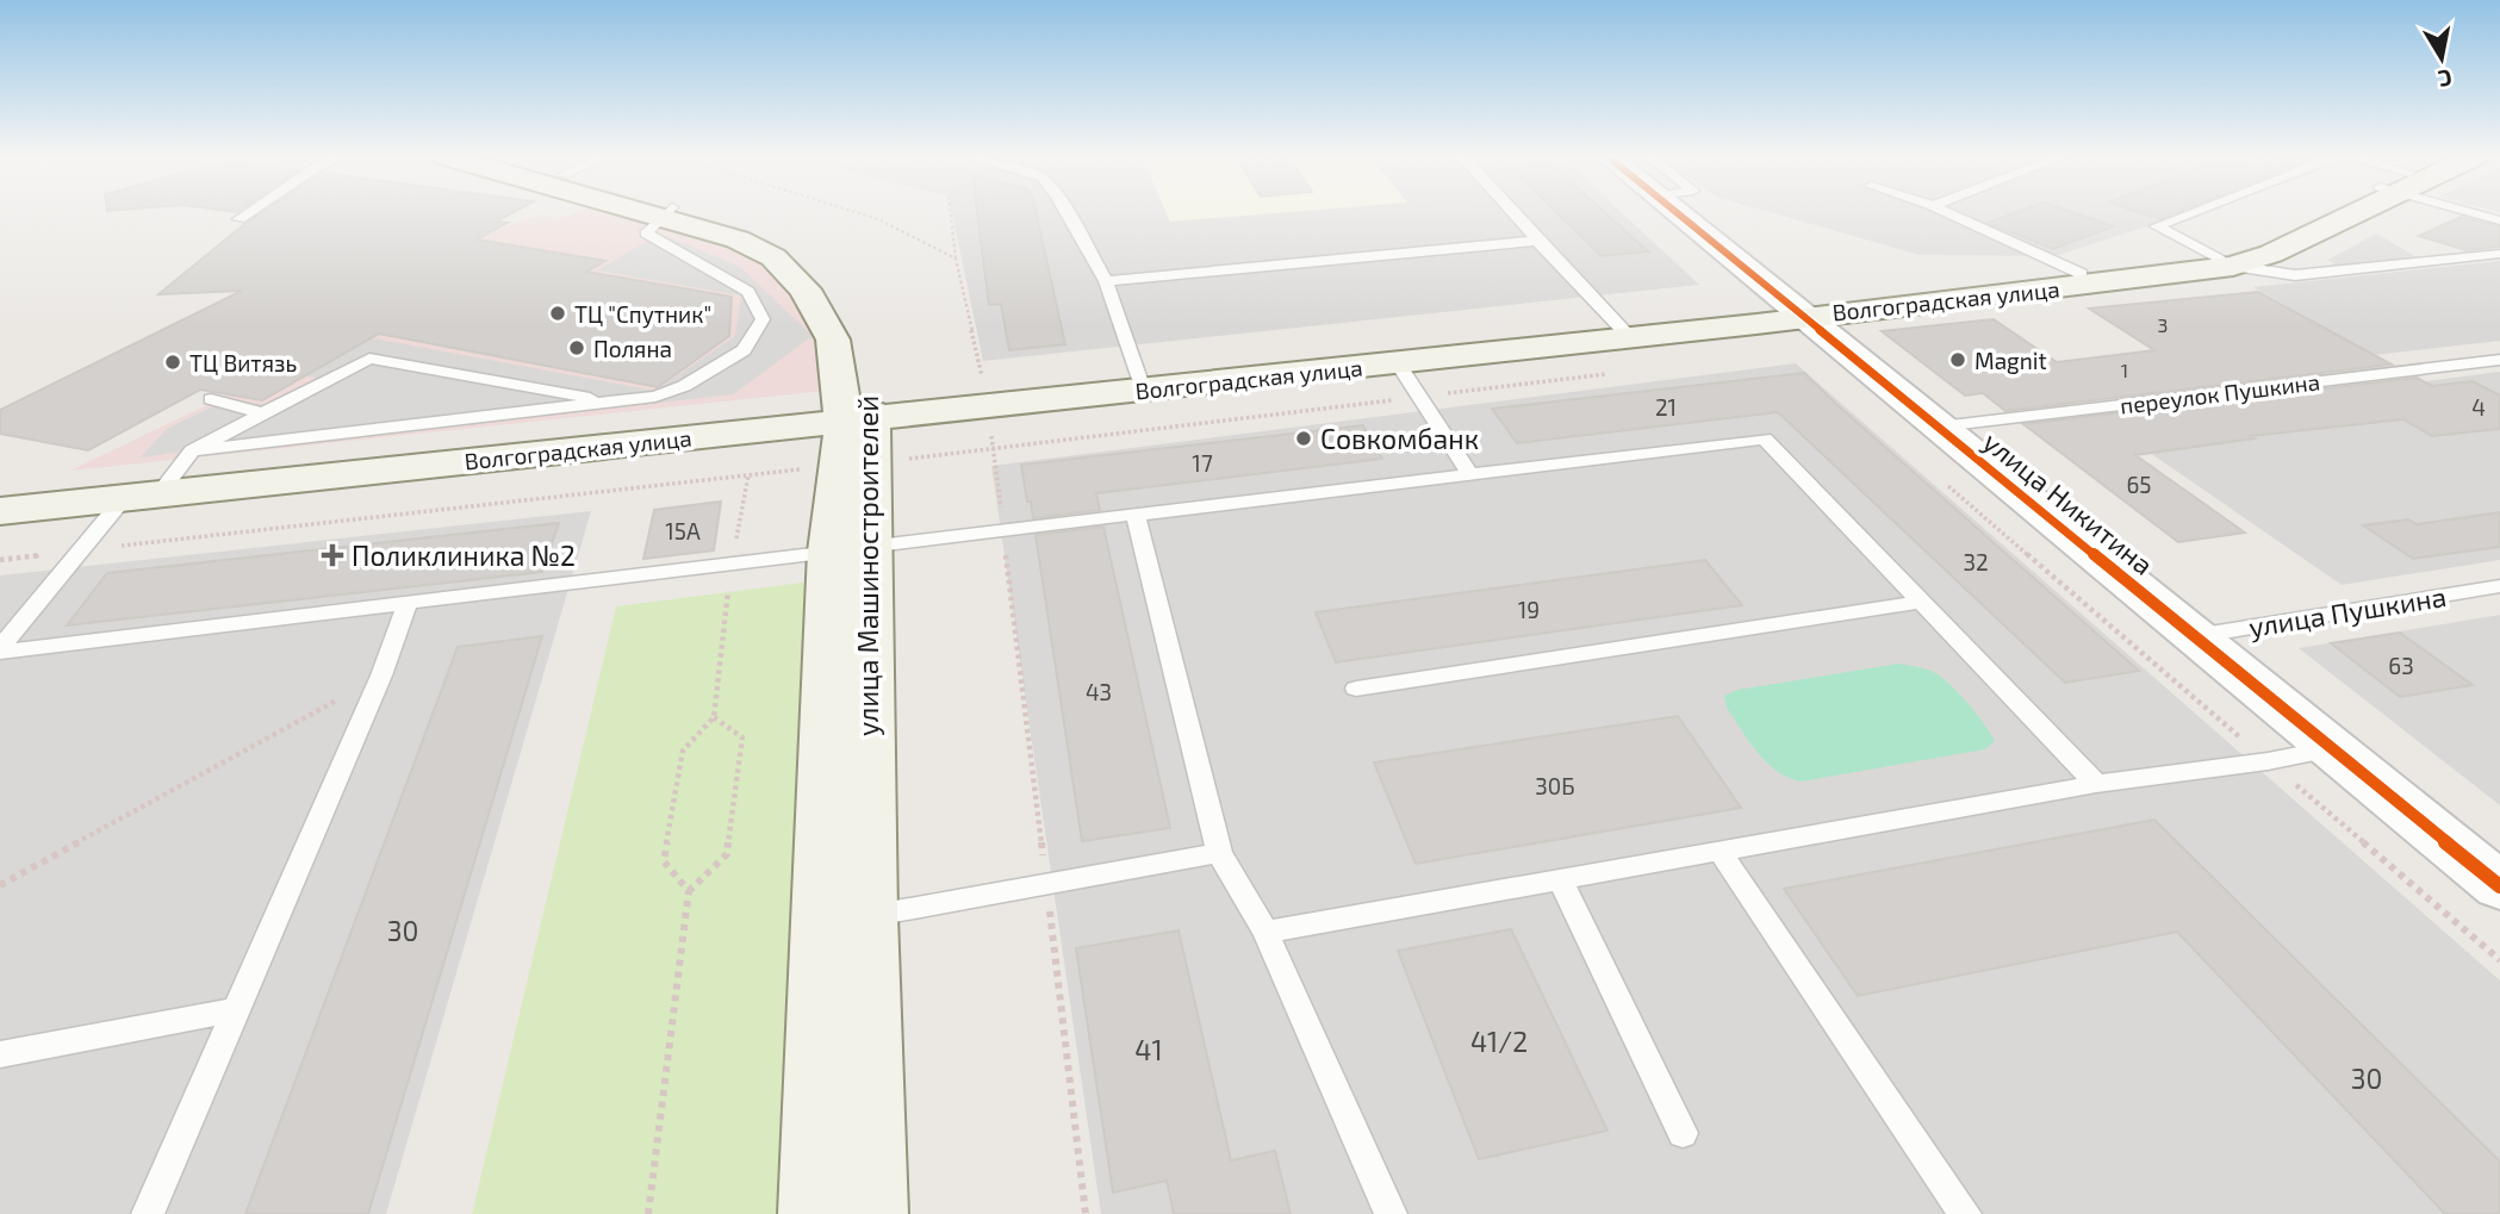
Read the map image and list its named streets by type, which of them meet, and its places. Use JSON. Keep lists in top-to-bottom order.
{
  "streets": {
    "main road": ["Волгоградская улица", "улица Машиностроителей"],
    "street": ["улица Никитина"],
    "lane": ["переулок Пушкина", "улица Пушкина"]
  },
  "crossings": [
    ["Волгоградская улица", "улица Никитина"],
    ["переулок Пушкина", "улица Никитина"],
    ["улица Никитина", "улица Пушкина"]
  ],
  "places": {
    "other": [
      "ТЦ \"Спутник\"",
      "Поляна",
      "Magnit",
      "ТЦ Витязь",
      "Совкомбанк"
    ],
    "health": ["Поликлиника №2"]
  },
  "house_numbers": [
    "3",
    "1",
    "21",
    "4",
    "17",
    "65",
    "15А",
    "32",
    "19",
    "63",
    "43",
    "30Б",
    "30",
    "41/2",
    "41",
    "30"
  ],
  "north": "bottom"
}
